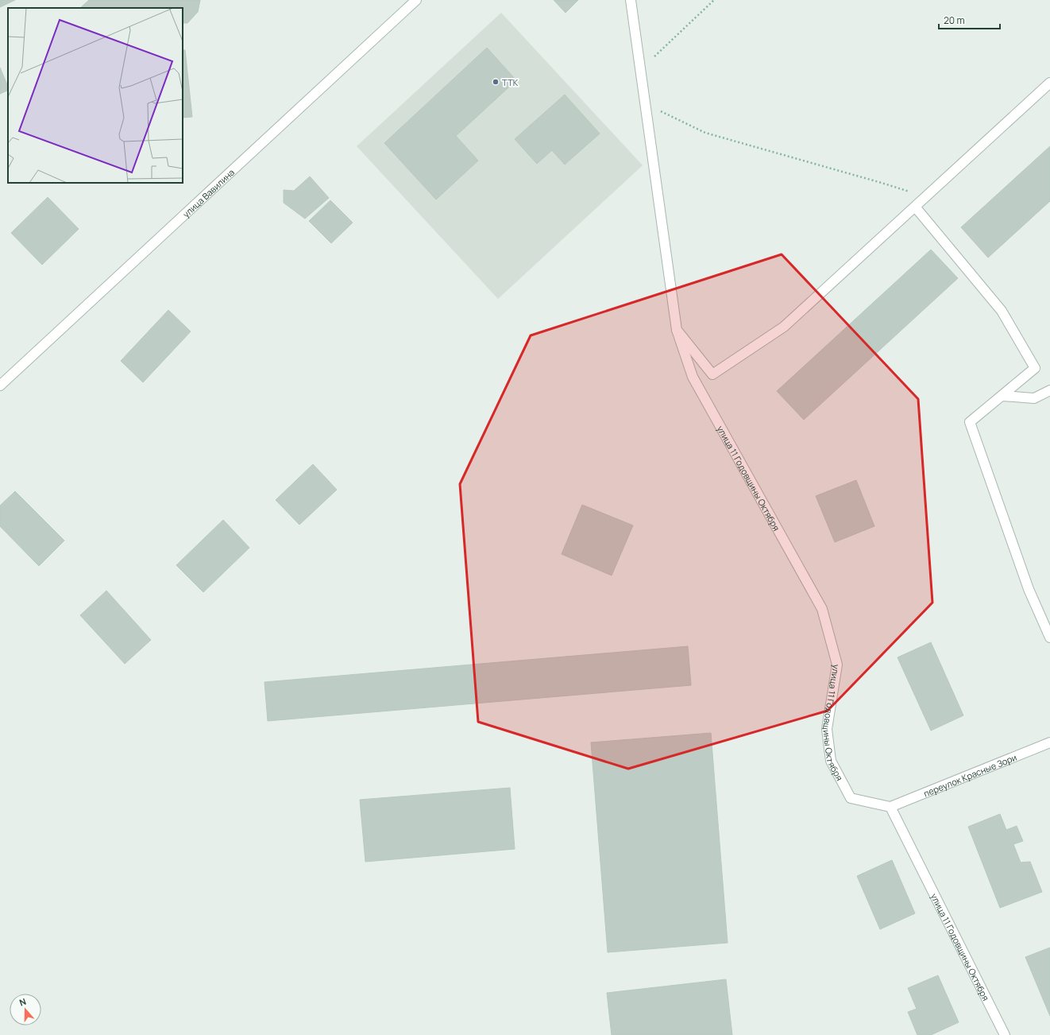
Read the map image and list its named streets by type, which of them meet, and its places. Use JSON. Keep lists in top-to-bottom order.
{
  "streets": {
    "street": ["улица Вавилина", "улица 11 Годовщины Октября", "переулок Красные Зори"]
  },
  "crossings": [
    ["улица 11 Годовщины Октября", "переулок Красные Зори"]
  ],
  "places": ["ТТК"],
  "scale_bar": "20 m",
  "north": "top"
}
